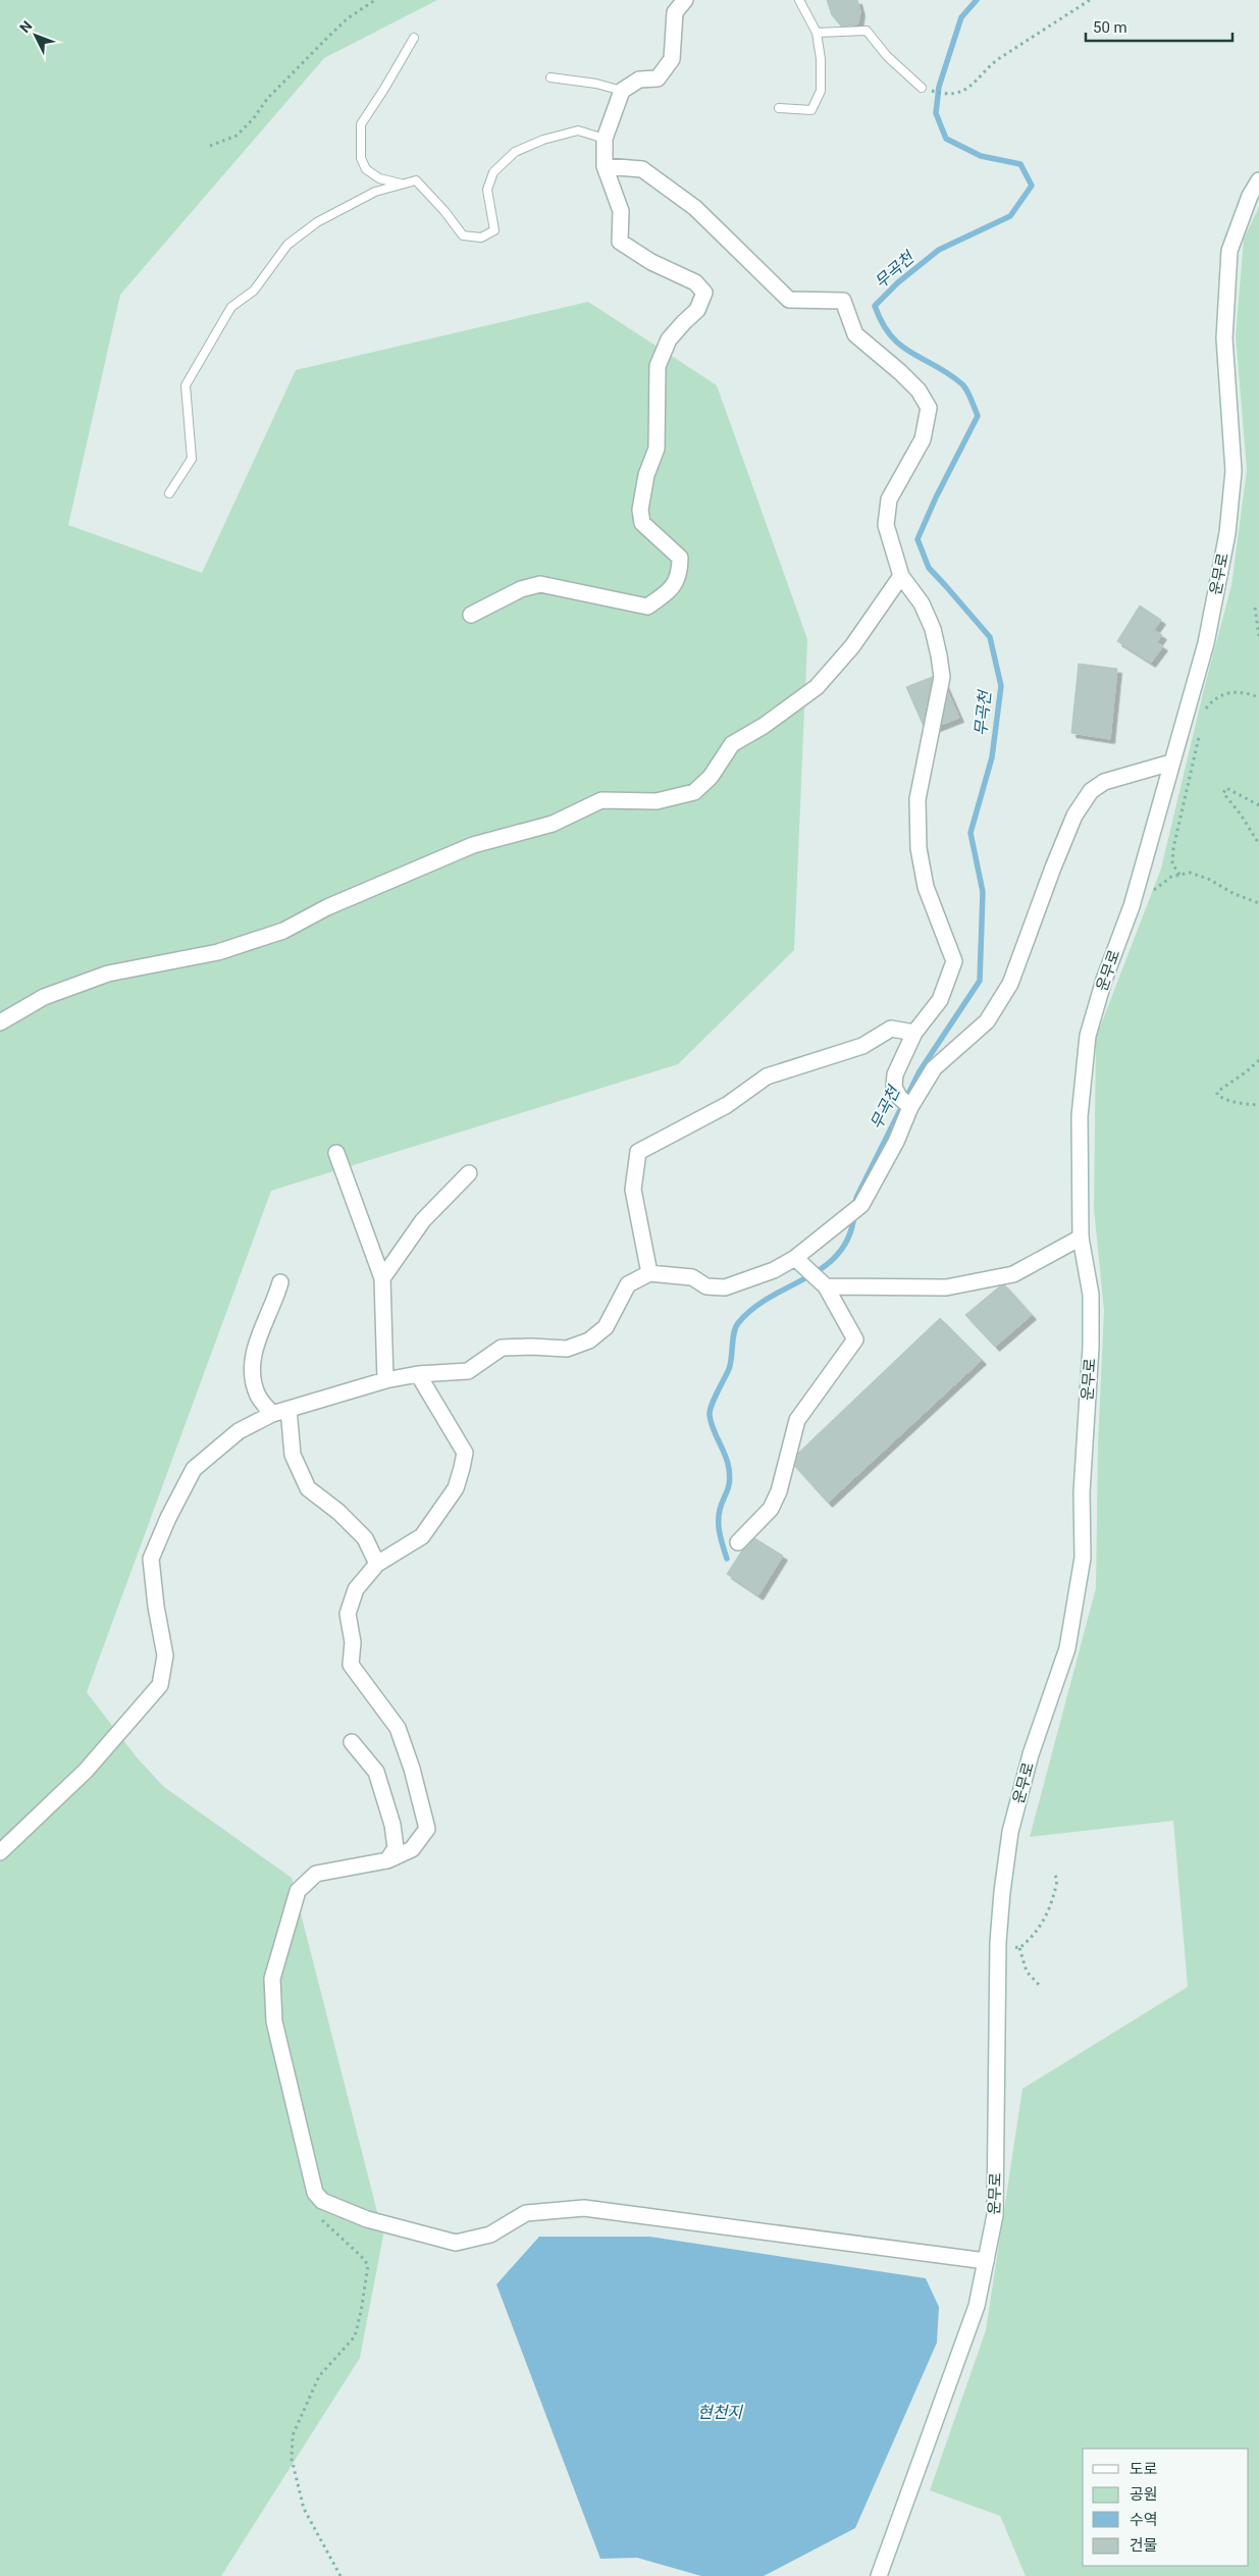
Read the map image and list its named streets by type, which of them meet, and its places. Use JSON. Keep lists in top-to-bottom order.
{
  "streets": {
    "street": ["운무로"]
  },
  "water": ["무곡천", "현천지"],
  "legend": [
    "도로",
    "공원",
    "수역",
    "건물"
  ],
  "scale_bar": "50 m",
  "north": "top left"
}
